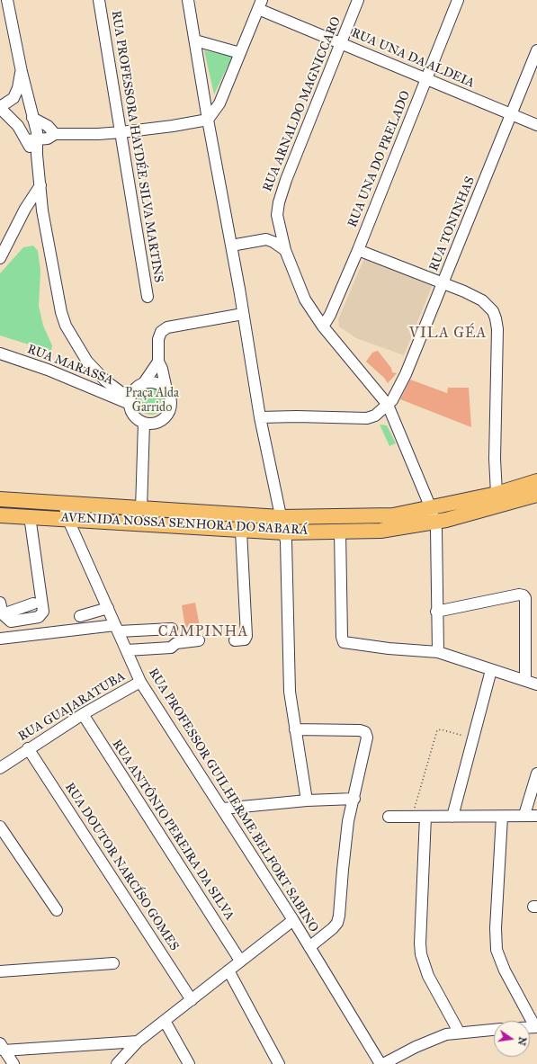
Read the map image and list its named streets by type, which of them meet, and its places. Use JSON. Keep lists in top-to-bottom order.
{
  "streets": {
    "main road": ["AVENIDA NOSSA SENHORA DO SABARÁ"],
    "street": [
      "RUA UNA DA ALDEIA",
      "RUA ARNALDO MAGNICCARO",
      "RUA PROFESSORA HAYDÉE SILVA MARTINS",
      "RUA UNA DO PRELADO",
      "RUA TONINHAS",
      "RUA MARASSA",
      "RUA GUAJARATUBA",
      "RUA PROFESSOR GUILHERME BELFORT SABINO",
      "RUA ANTÔNIO PEREIRA DA SILVA",
      "RUA DOUTOR NARCÍSO GOMES"
    ]
  },
  "crossings": [
    ["RUA UNA DA ALDEIA", "RUA ARNALDO MAGNICCARO"],
    ["RUA UNA DA ALDEIA", "RUA UNA DO PRELADO"],
    ["RUA UNA DA ALDEIA", "RUA TONINHAS"],
    ["RUA ARNALDO MAGNICCARO", "RUA UNA DO PRELADO"],
    ["RUA ARNALDO MAGNICCARO", "RUA TONINHAS"],
    ["RUA ARNALDO MAGNICCARO", "AVENIDA NOSSA SENHORA DO SABARÁ"],
    ["AVENIDA NOSSA SENHORA DO SABARÁ", "RUA PROFESSOR GUILHERME BELFORT SABINO"],
    ["RUA GUAJARATUBA", "RUA PROFESSOR GUILHERME BELFORT SABINO"],
    ["RUA GUAJARATUBA", "RUA ANTÔNIO PEREIRA DA SILVA"],
    ["RUA GUAJARATUBA", "RUA DOUTOR NARCÍSO GOMES"]
  ],
  "districts": ["VILA GÉA", "CAMPINHA"],
  "parks": ["Praça Alda Garrido"],
  "north": "right"
}
